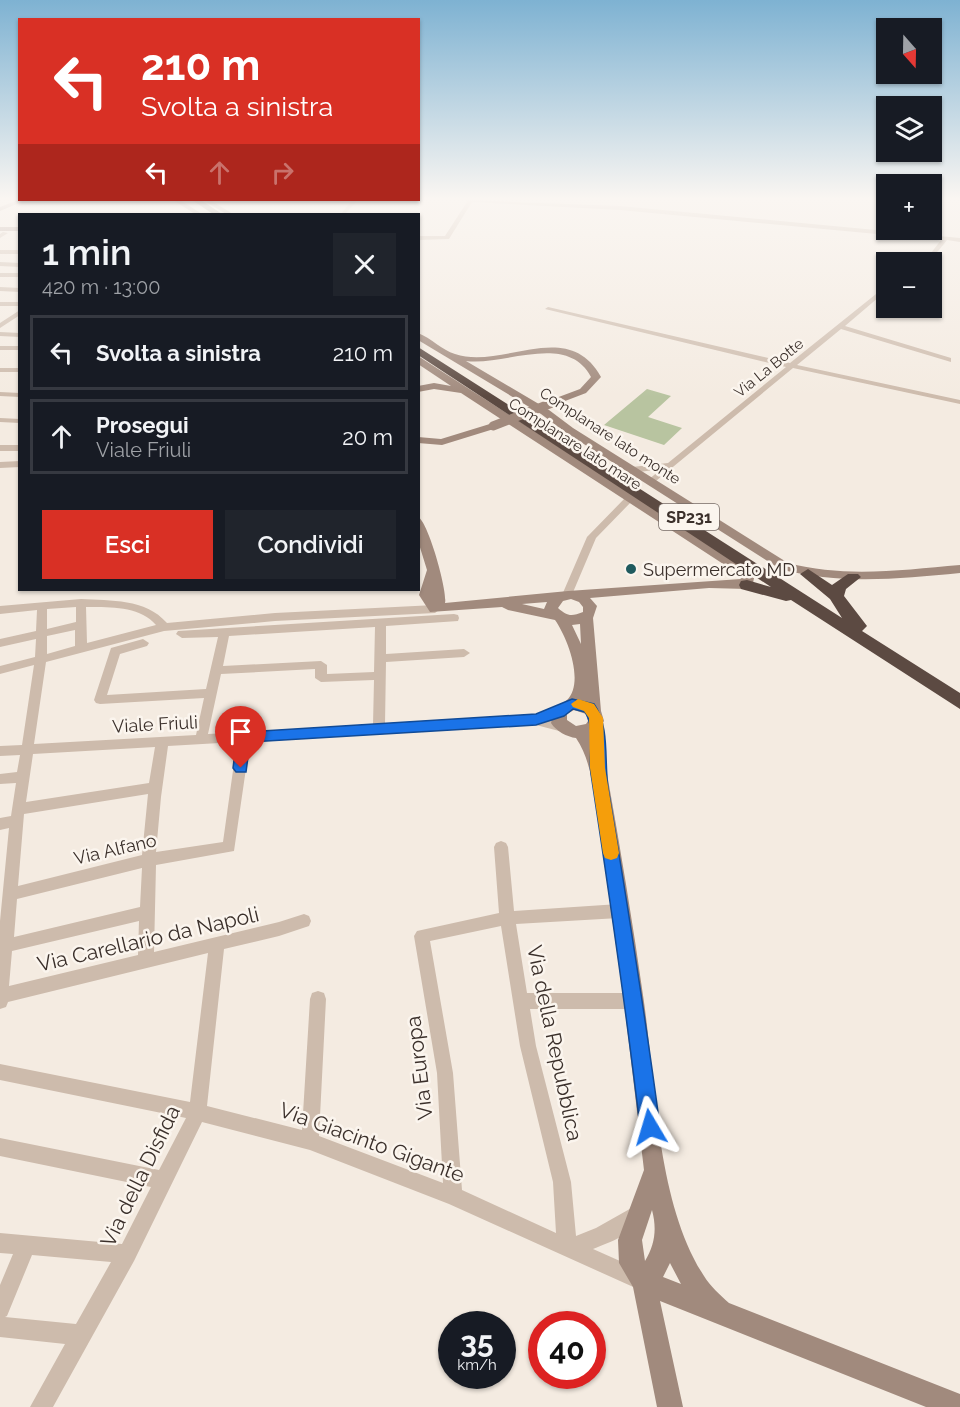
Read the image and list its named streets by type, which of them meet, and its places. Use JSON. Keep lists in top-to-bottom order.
{
  "streets": {
    "highway": ["SP231"],
    "street": [
      "Via La Botte",
      "Complanare lato monte",
      "Complanare lato mare",
      "Viale Friuli",
      "Via Alfano",
      "Via Carellario da Napoli",
      "Via della Repubblica",
      "Via Europa",
      "Via Giacinto Gigante",
      "Via della Disfida"
    ]
  },
  "crossings": [
    ["Via La Botte", "Complanare lato monte"],
    ["Viale Friuli", "Via Alfano"],
    ["Via Carellario da Napoli", "Via della Disfida"],
    ["Via della Repubblica", "Via Europa"],
    ["Via della Repubblica", "Via Giacinto Gigante"],
    ["Via Europa", "Via Giacinto Gigante"],
    ["Via Giacinto Gigante", "Via della Disfida"]
  ],
  "places": ["Supermercato MD"],
  "north": "bottom",
  "page": {
    "map_buttons": ["+", "−"],
    "turn": ["210 m", "Svolta a sinistra"],
    "heading": ["1 min", "420 m · 13:00"],
    "list": [
      {
        "name": "Svolta a sinistra",
        "value": "210 m"
      },
      {
        "name": "Prosegui",
        "note": "Viale Friuli",
        "value": "20 m"
      }
    ],
    "buttons": ["Esci", "Condividi"],
    "speed": "35 km/h",
    "limit": "40"
  }
}
